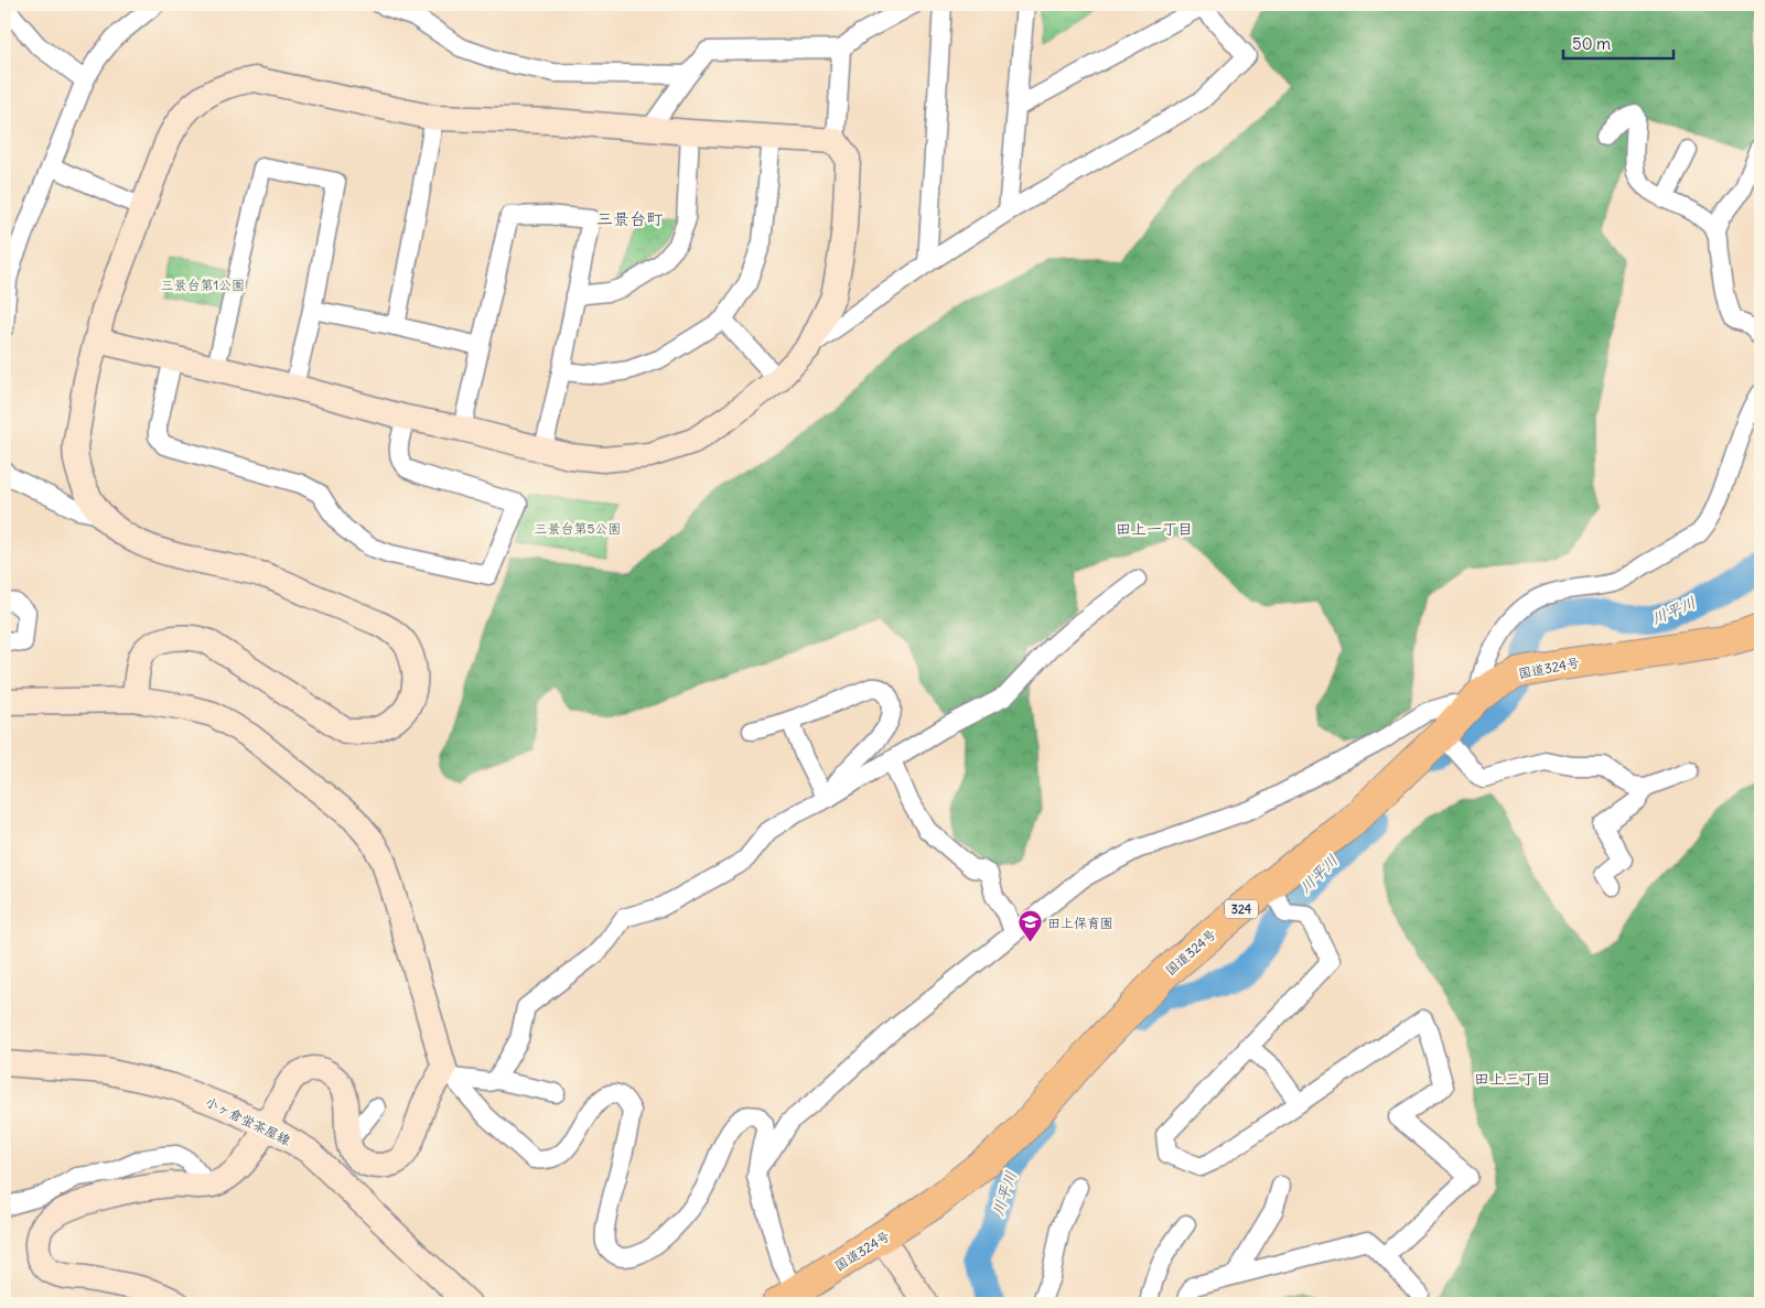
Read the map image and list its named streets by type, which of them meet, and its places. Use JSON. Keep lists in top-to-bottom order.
{
  "streets": {
    "highway": ["国道324号", "324"],
    "street": ["小ヶ倉蛍茶屋線"]
  },
  "districts": ["三景台町", "田上一丁目", "田上三丁目"],
  "water": ["川平川"],
  "parks": ["三景台第1公園", "三景台第5公園"],
  "places": {
    "school or university": ["田上保育園"]
  },
  "scale_bar": "50 m"
}
